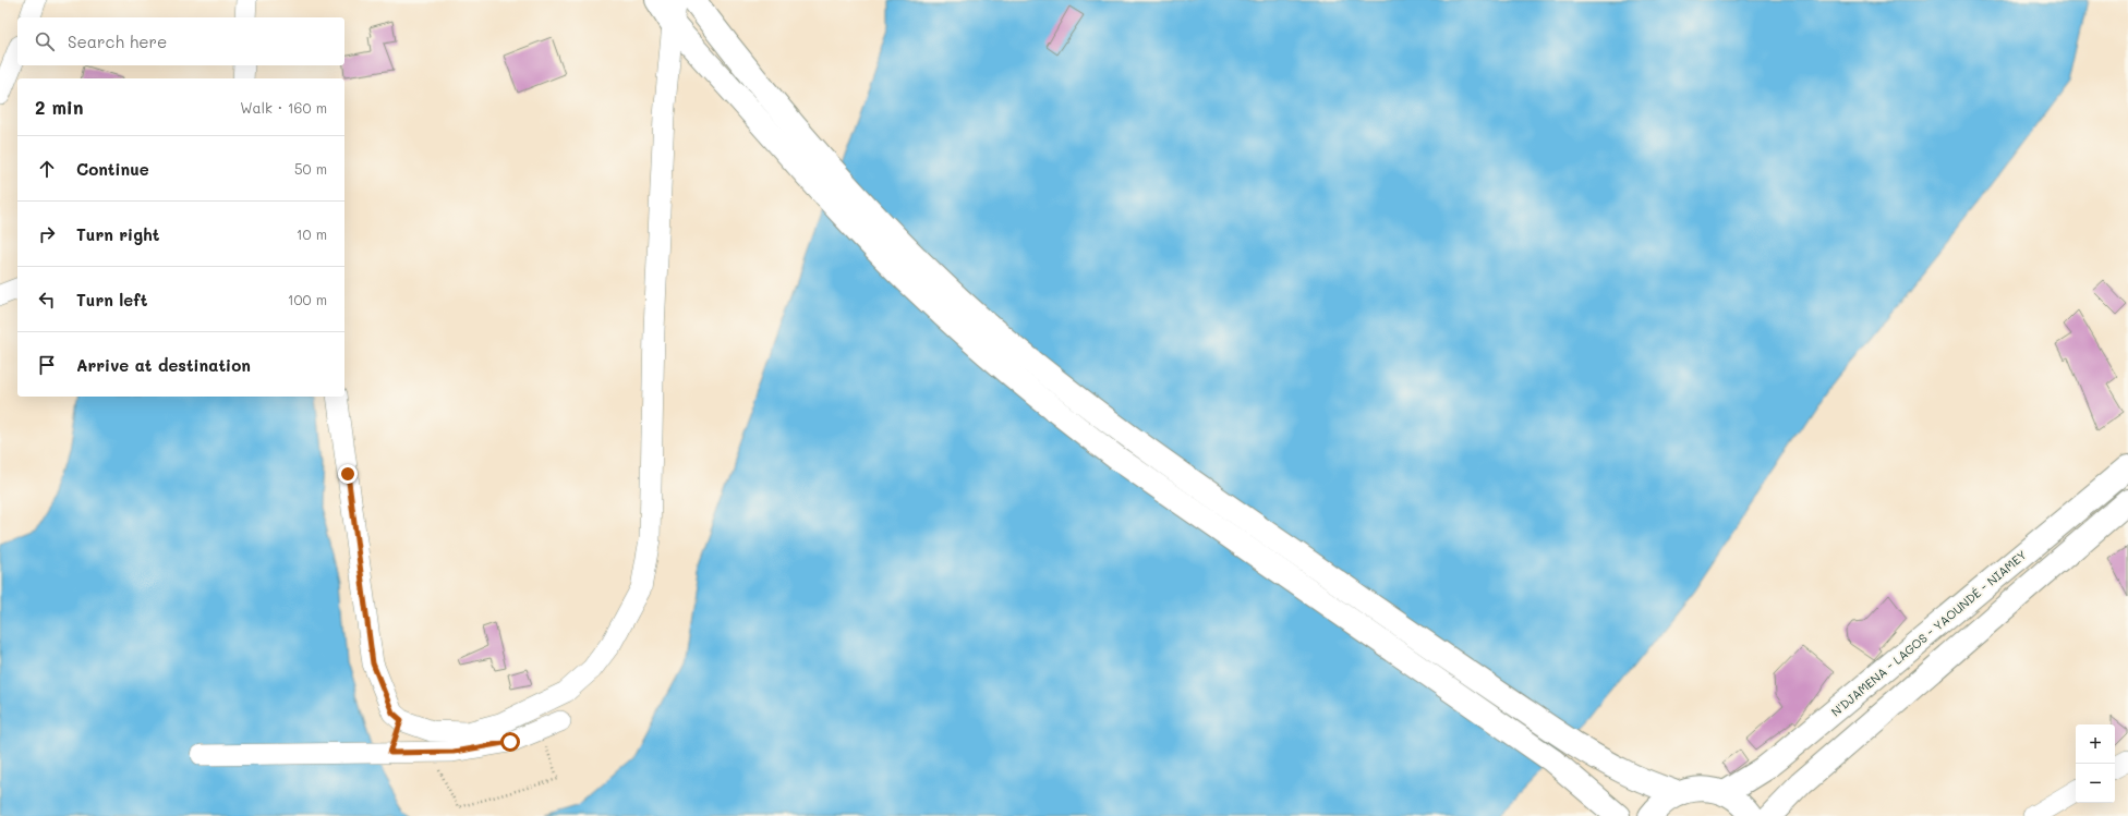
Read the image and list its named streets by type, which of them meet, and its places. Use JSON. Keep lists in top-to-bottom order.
{
  "streets": {
    "main road": ["N'DJAMENA - LAGOS - YAOUNDÉ - NIAMEY"]
  },
  "page": {
    "search": "Search here",
    "heading": ["2 min", "Walk · 160 m"],
    "list": [
      ["Continue", "50 m"],
      ["Turn right", "10 m"],
      ["Turn left", "100 m"],
      "Arrive at destination"
    ],
    "map_buttons": ["+", "−"]
  }
}
